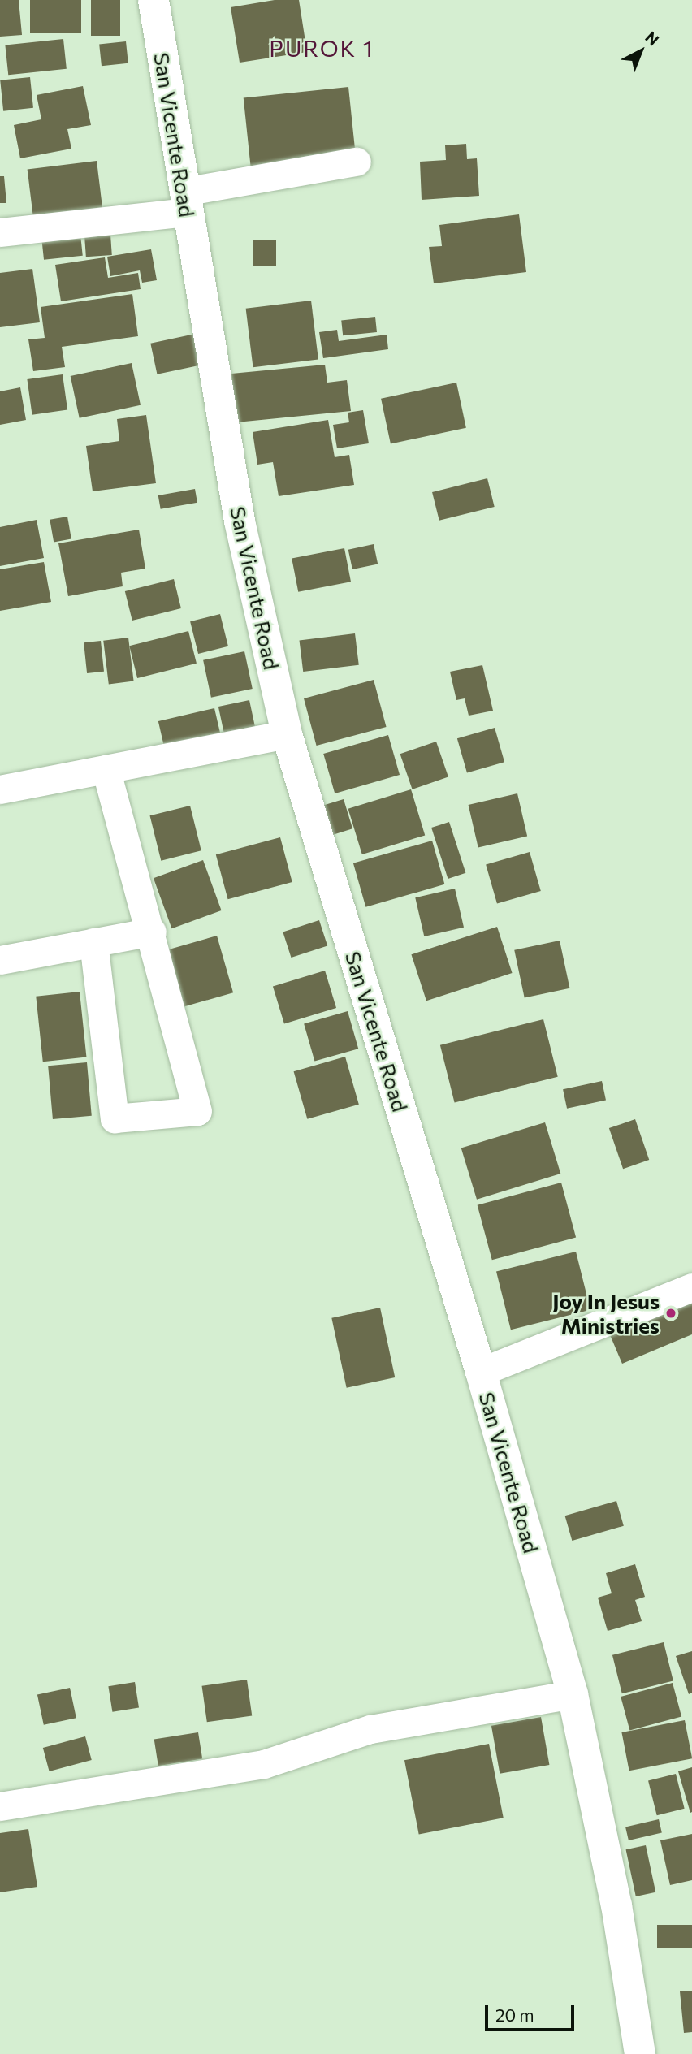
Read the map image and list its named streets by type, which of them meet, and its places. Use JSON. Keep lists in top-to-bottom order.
{
  "streets": {
    "street": ["San Vicente Road"]
  },
  "districts": ["PUROK 1"],
  "places": ["Joy In Jesus Ministries"],
  "scale_bar": "20 m",
  "north": "top right"
}
